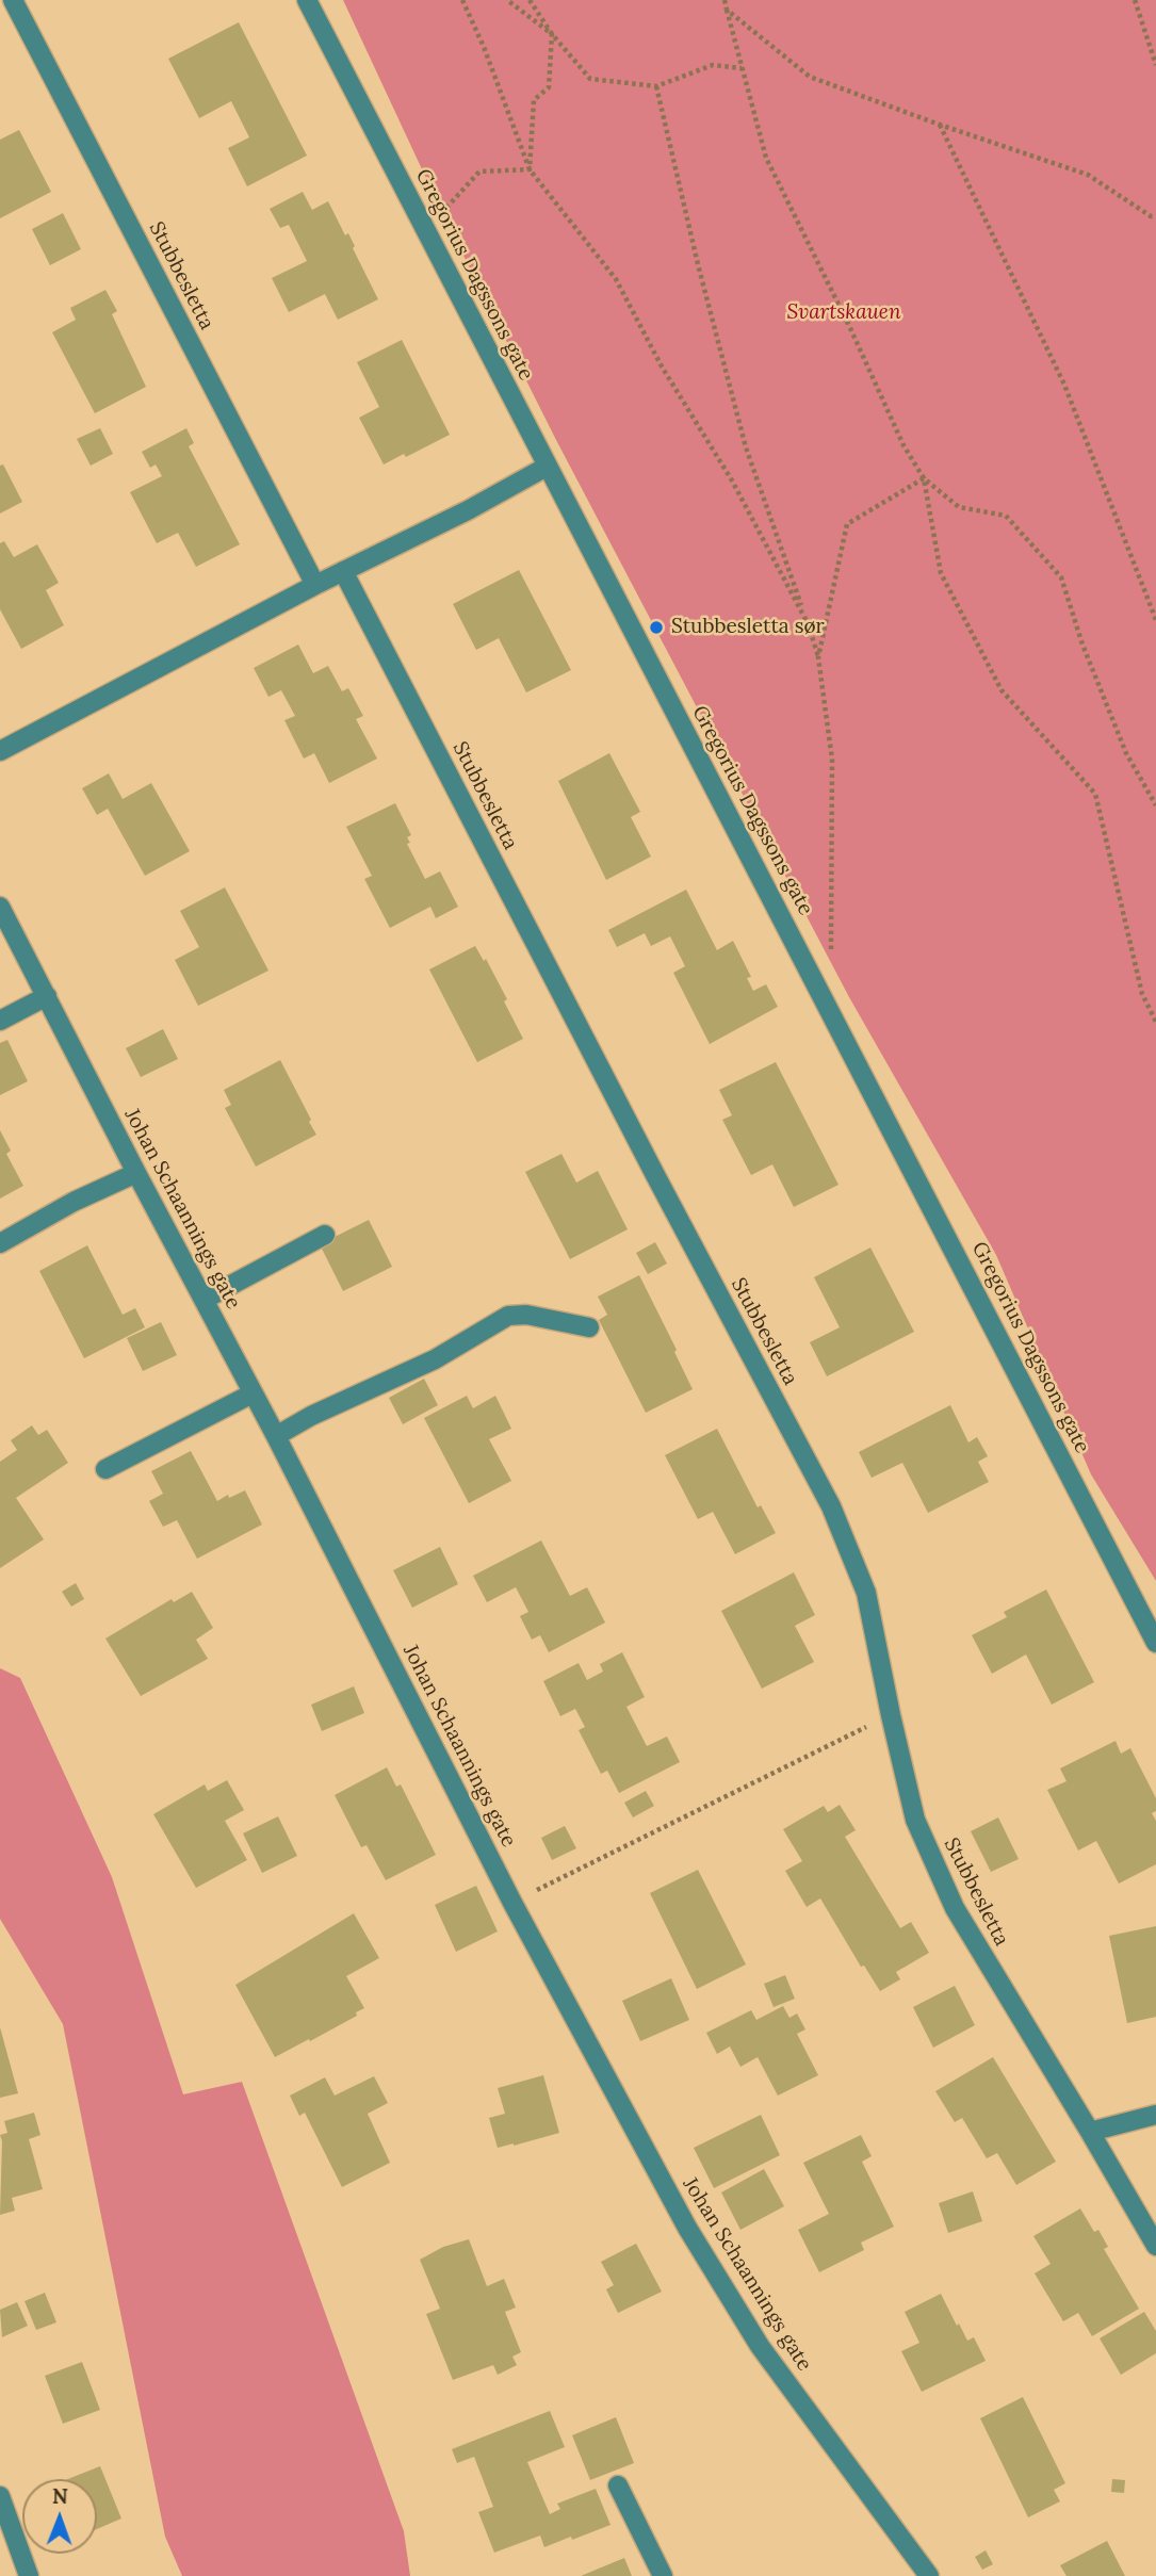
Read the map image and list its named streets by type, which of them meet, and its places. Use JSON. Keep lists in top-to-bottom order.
{
  "streets": {
    "street": ["Gregorius Dagssons gate", "Stubbesletta", "Johan Schaannings gate"]
  },
  "parks": ["Svartskauen"],
  "places": ["Stubbesletta sør"],
  "north": "top"
}
